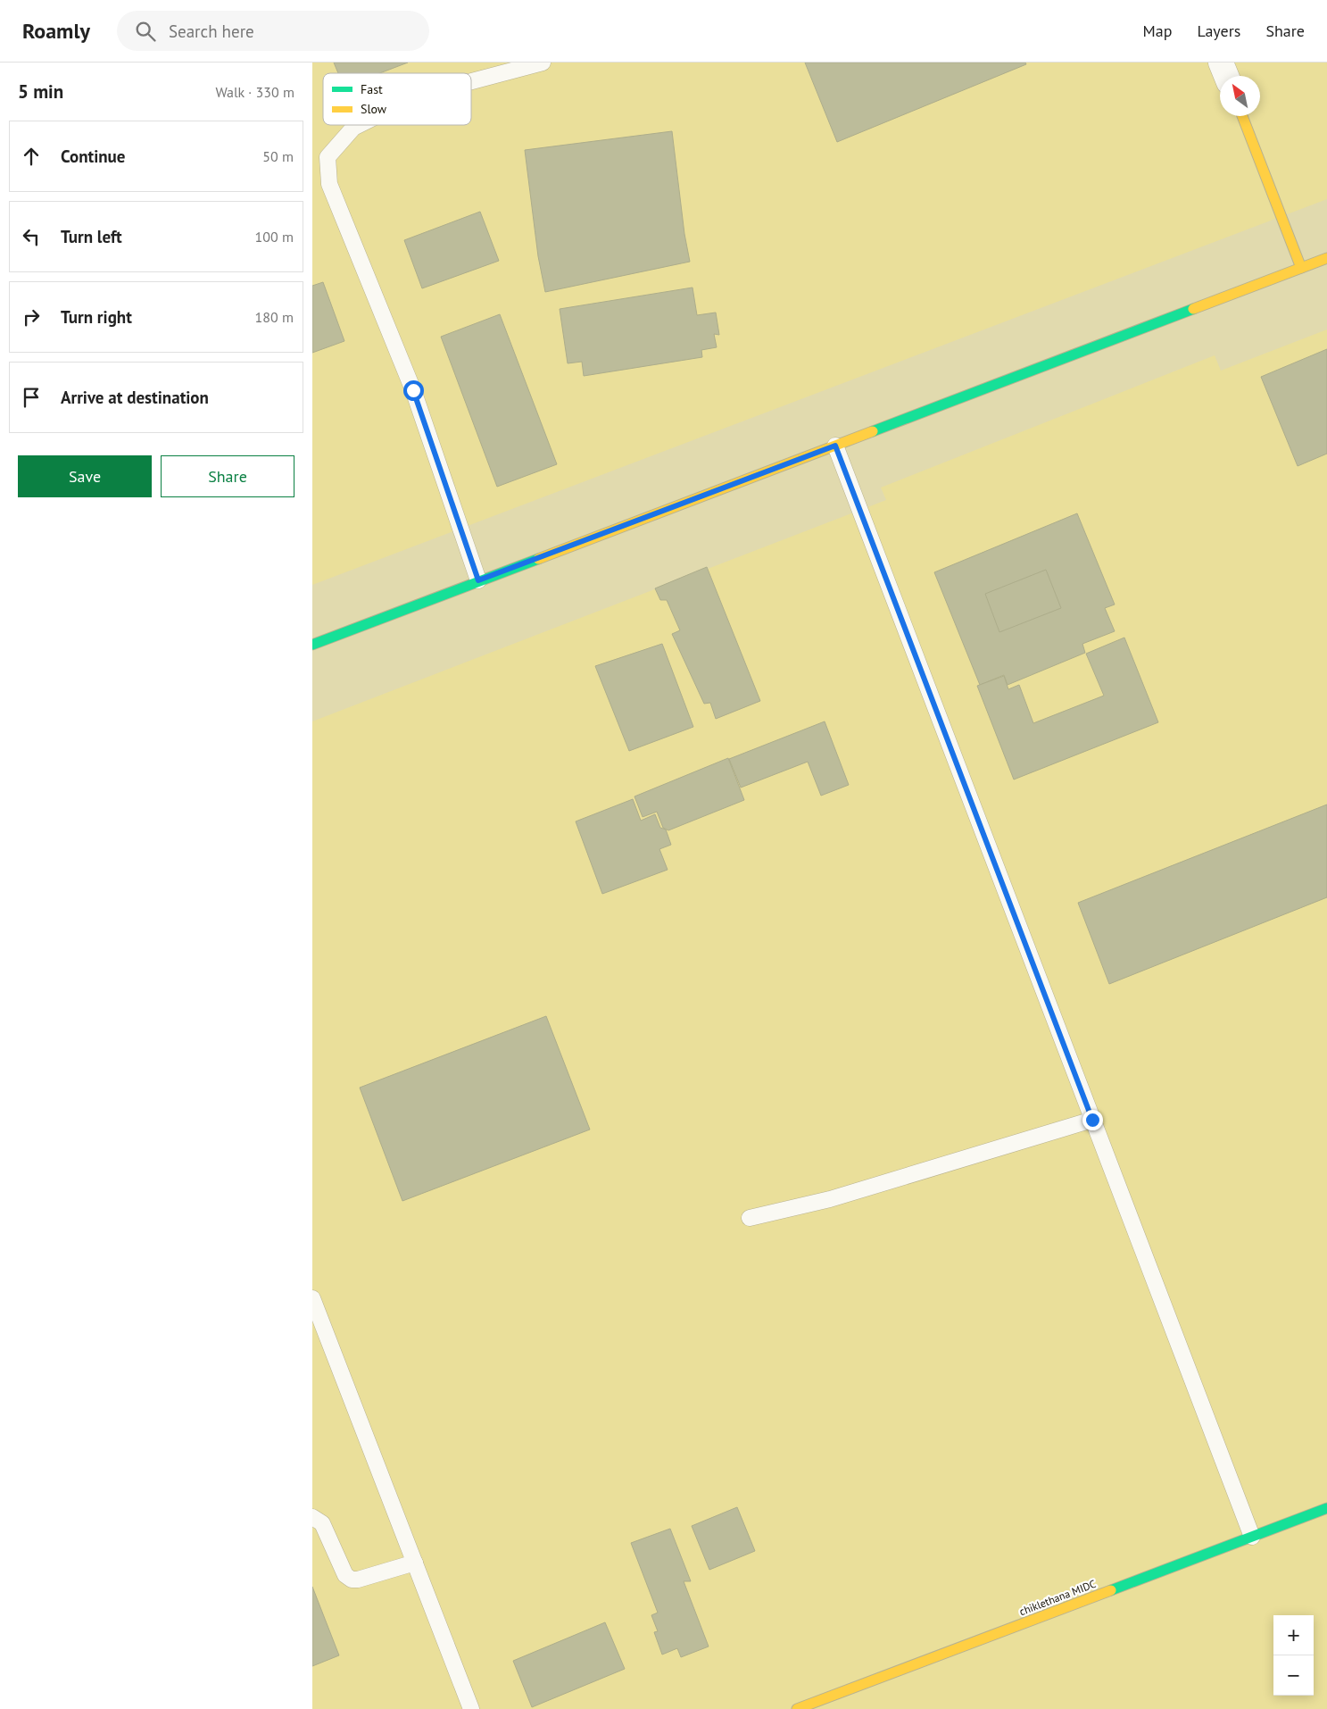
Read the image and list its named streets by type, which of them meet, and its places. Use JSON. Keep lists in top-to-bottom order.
{
  "streets": {
    "street": ["chiklethana MIDC"]
  },
  "legend": ["Fast", "Slow"],
  "north": "top left",
  "page": {
    "header": "Roamly",
    "search": "Search here",
    "nav": ["Map", "Layers", "Share"],
    "heading": ["5 min", "Walk · 330 m"],
    "list": [
      ["Continue", "50 m"],
      ["Turn left", "100 m"],
      ["Turn right", "180 m"],
      "Arrive at destination"
    ],
    "buttons": ["Save", "Share"],
    "map_buttons": ["+", "−"]
  }
}
